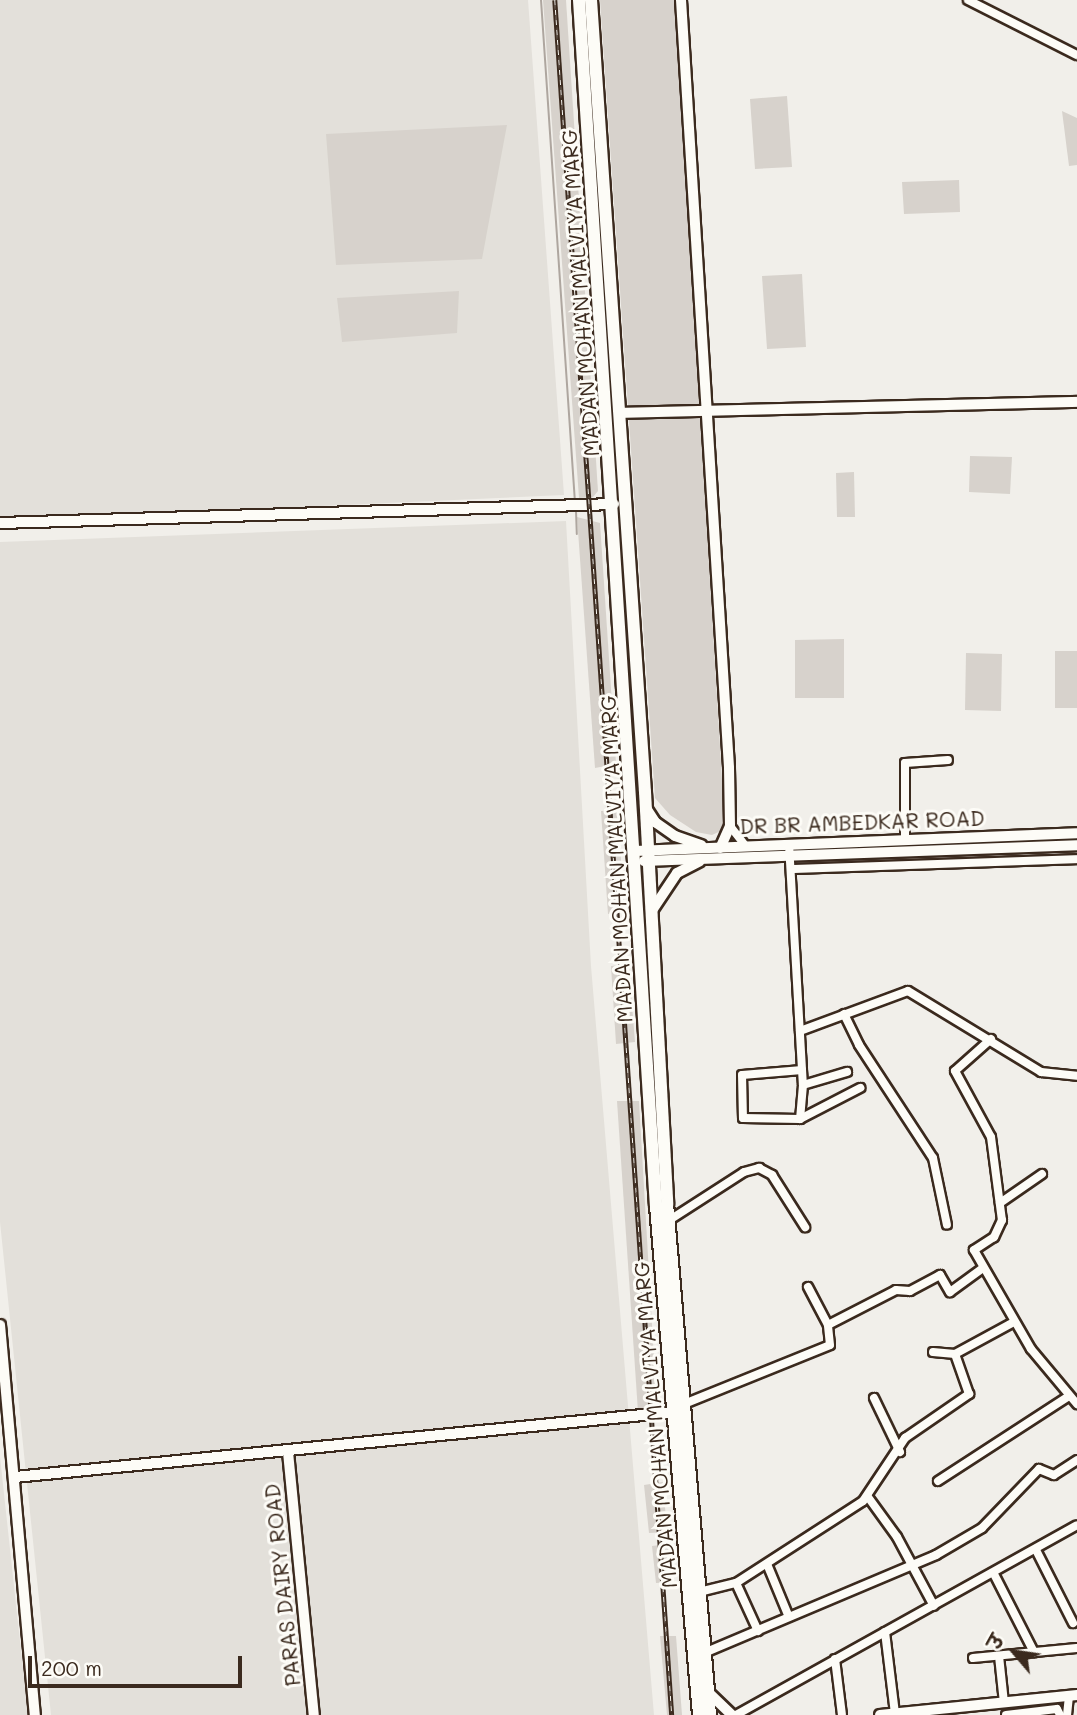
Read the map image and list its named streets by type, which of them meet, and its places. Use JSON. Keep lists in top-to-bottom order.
{
  "streets": {
    "main road": ["MADAN MOHAN MALVIYA MARG"],
    "street": ["DR BR AMBEDKAR ROAD", "PARAS DAIRY ROAD"]
  },
  "crossings": [
    ["MADAN MOHAN MALVIYA MARG", "DR BR AMBEDKAR ROAD"]
  ],
  "scale_bar": "200 m",
  "north": "top left"
}
